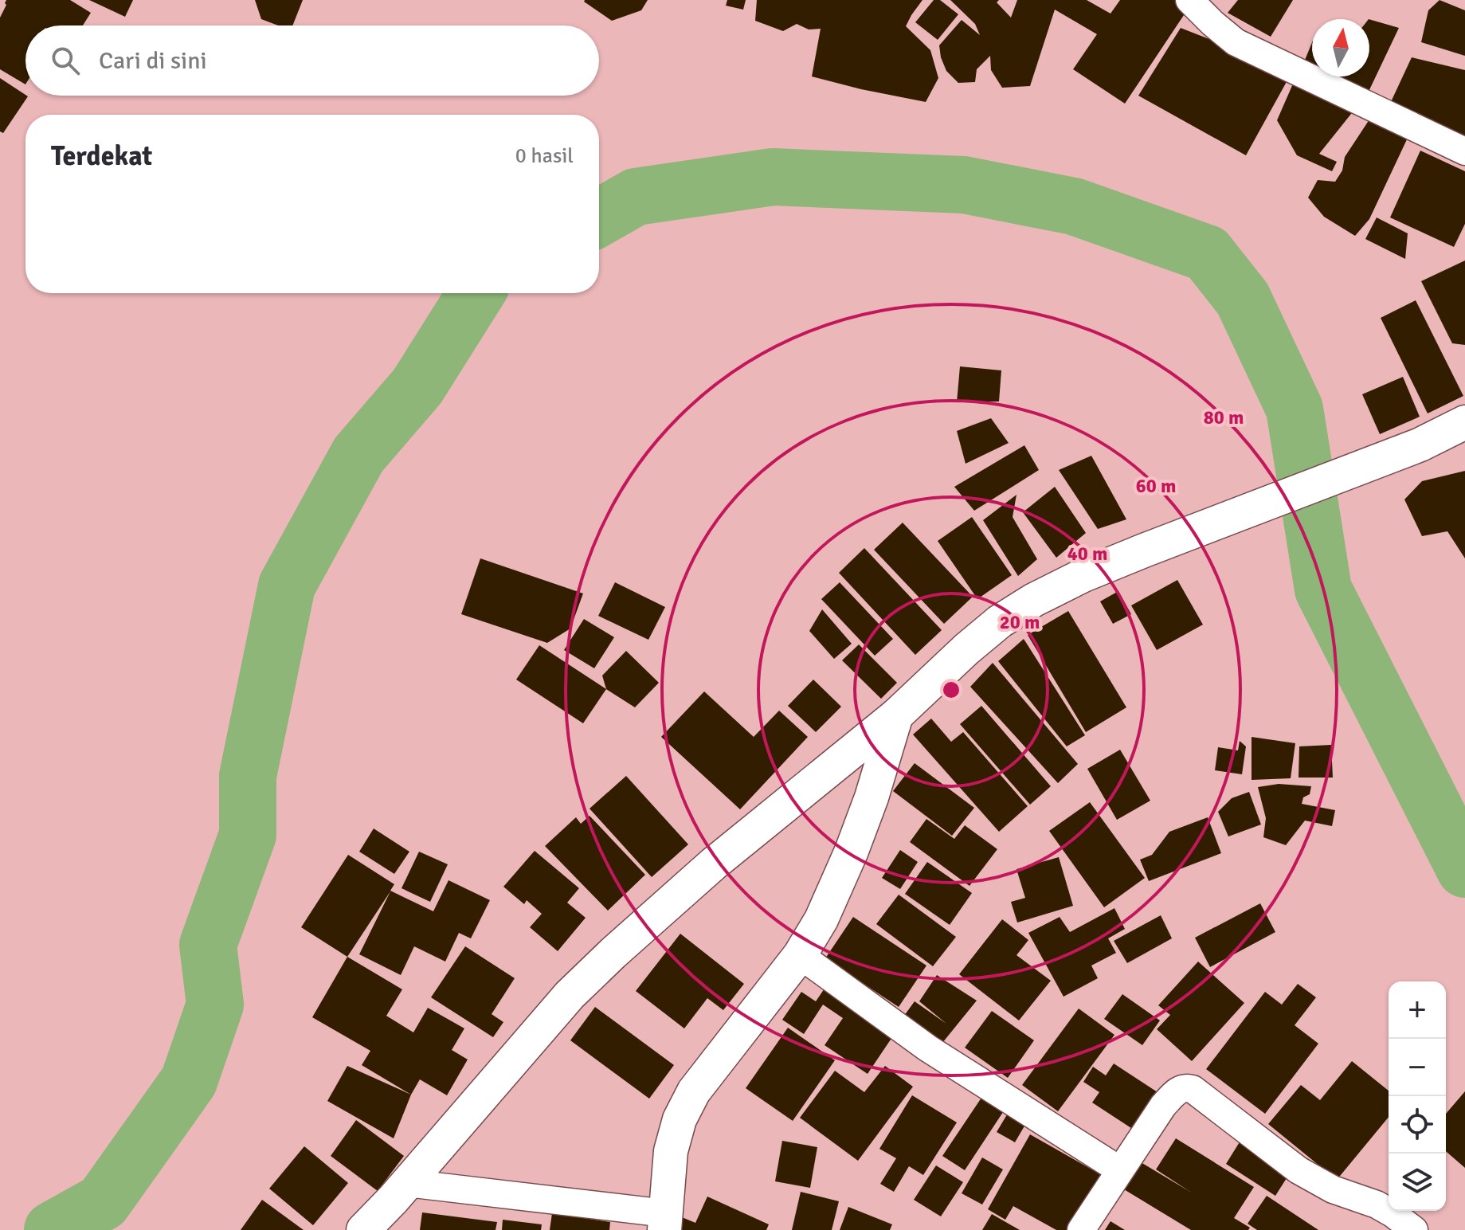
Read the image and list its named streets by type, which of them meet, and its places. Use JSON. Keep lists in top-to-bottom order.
{
  "north": "top",
  "page": {
    "search": "Cari di sini",
    "heading": ["Terdekat", "0 hasil"],
    "map_buttons": ["+", "−"]
  },
  "rings": [
    "80 m",
    "60 m",
    "40 m",
    "20 m"
  ]
}
